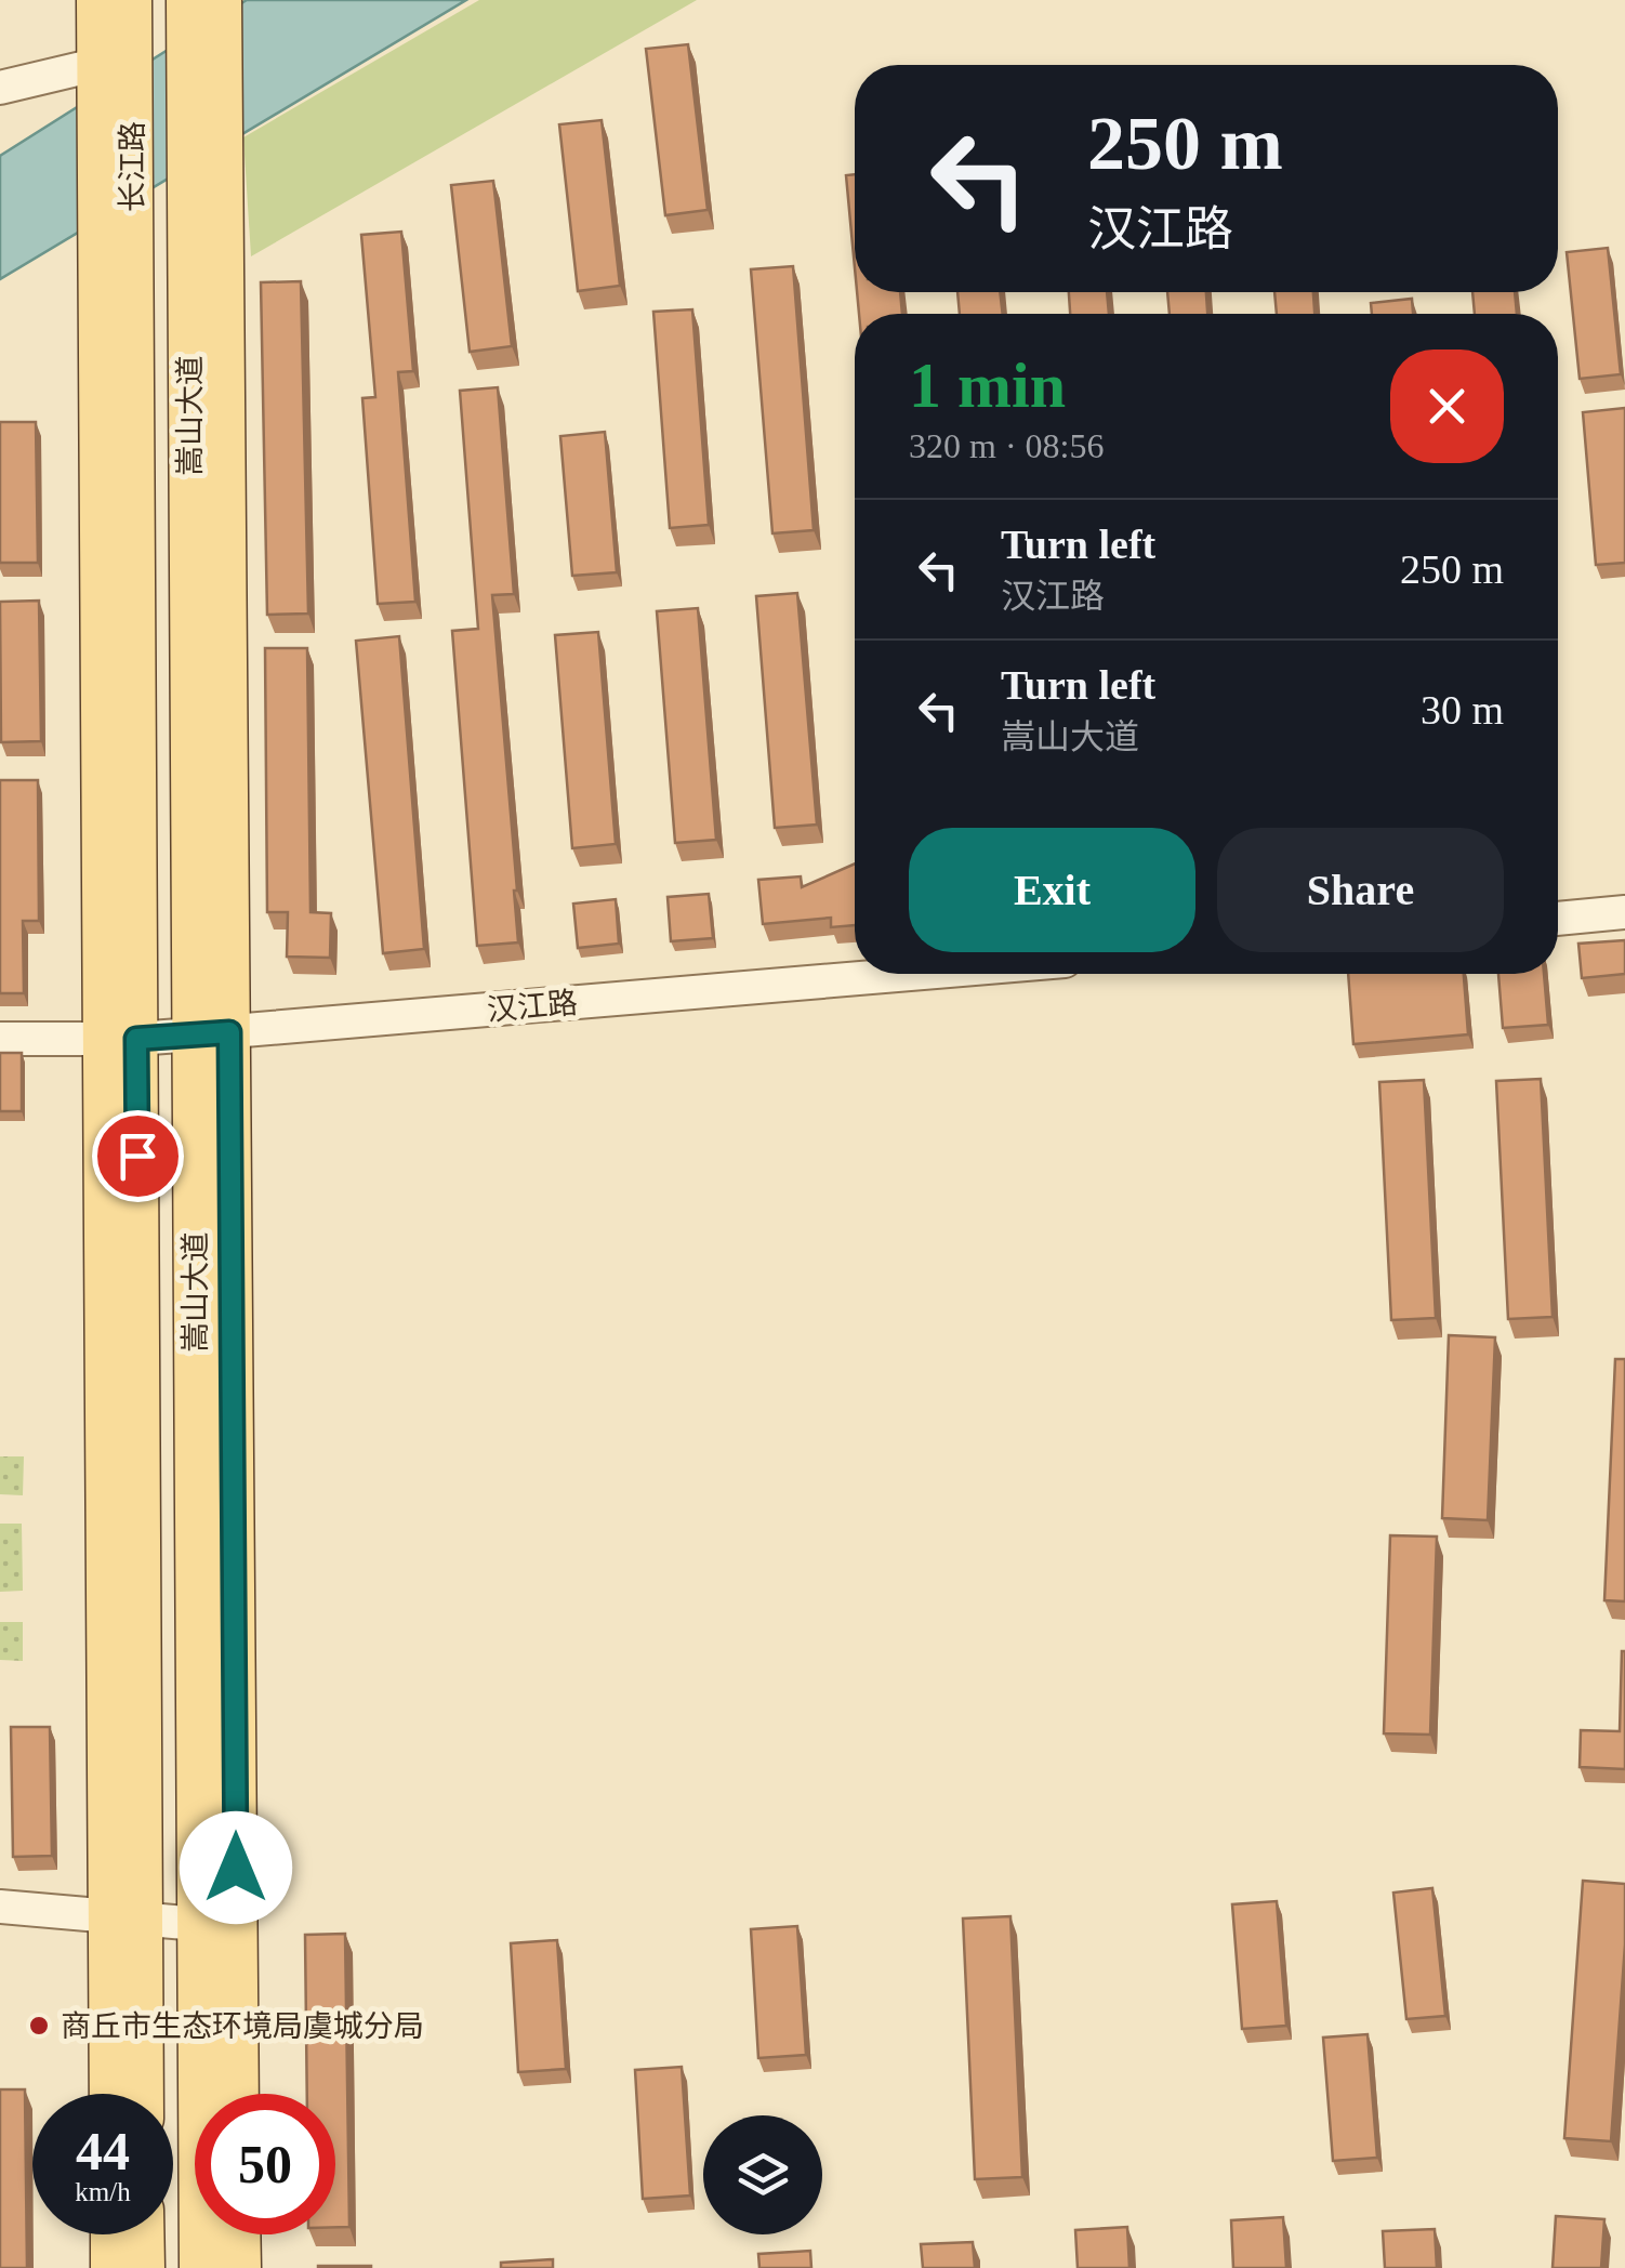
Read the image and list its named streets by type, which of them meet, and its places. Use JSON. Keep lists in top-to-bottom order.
{
  "streets": {
    "main road": ["长江路", "嵩山大道"],
    "street": ["汉江路"]
  },
  "crossings": [
    ["长江路", "嵩山大道"],
    ["嵩山大道", "汉江路"]
  ],
  "places": ["商丘市生态环境局虞城分局"],
  "page": {
    "turn": ["250 m", "汉江路"],
    "heading": ["1 min", "320 m · 08:56"],
    "list": [
      {
        "name": "Turn left",
        "note": "汉江路",
        "value": "250 m"
      },
      {
        "name": "Turn left",
        "note": "嵩山大道",
        "value": "30 m"
      }
    ],
    "buttons": ["Exit", "Share"],
    "speed": "44 km/h",
    "limit": "50"
  }
}
